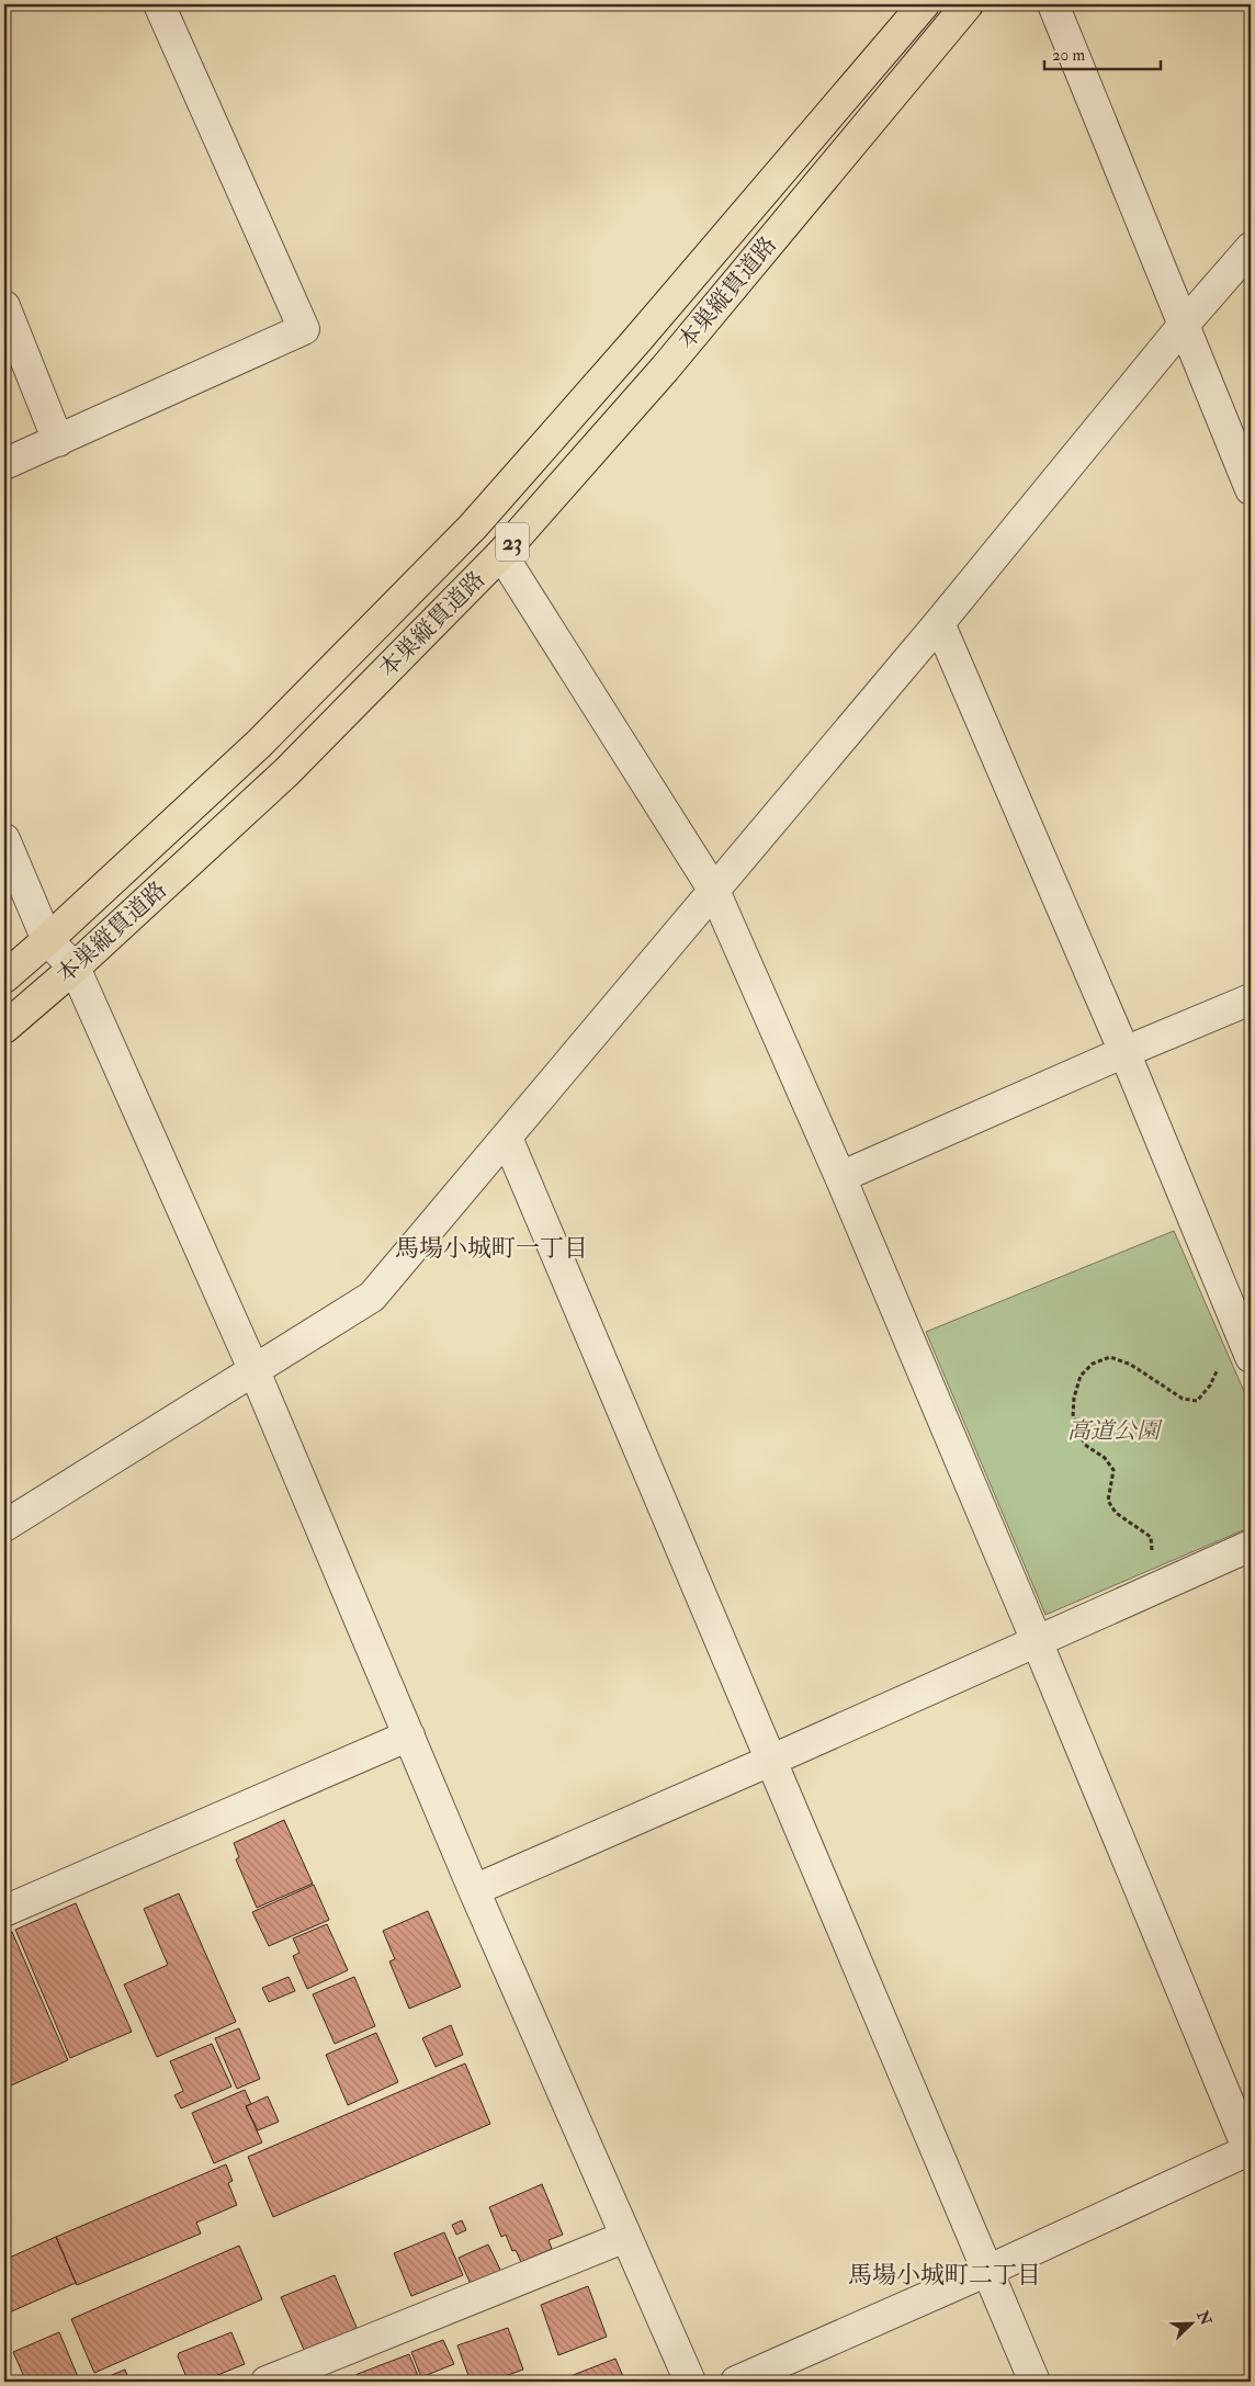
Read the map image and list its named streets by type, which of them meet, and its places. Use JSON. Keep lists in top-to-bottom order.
{
  "streets": {
    "main road": ["本巣縦貫道路", "23"]
  },
  "districts": ["馬場小城町一丁目", "馬場小城町二丁目"],
  "parks": ["高道公園"],
  "scale_bar": "20 m",
  "north": "top right"
}
